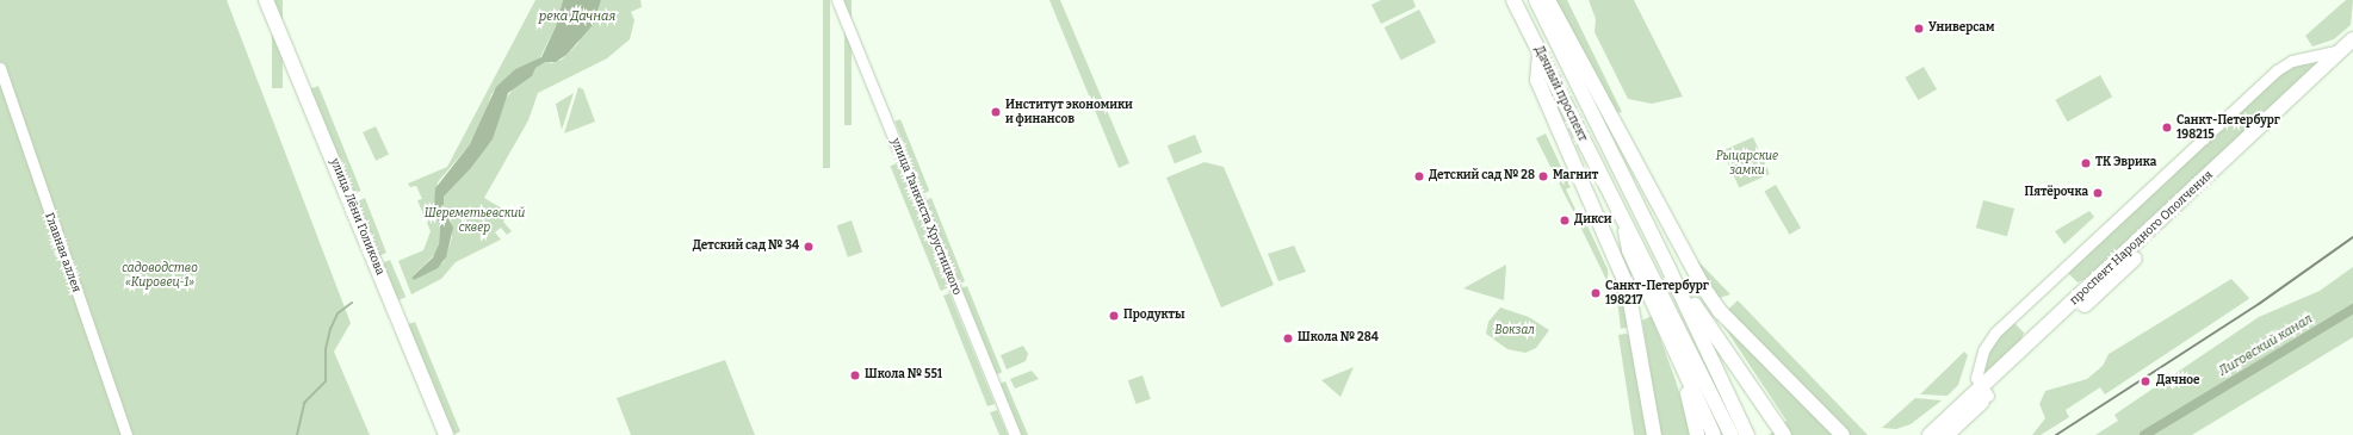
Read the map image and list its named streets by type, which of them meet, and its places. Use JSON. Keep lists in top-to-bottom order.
{
  "streets": {
    "main road": ["Дачный проспект", "улица Лёни Голикова", "проспект Народного Ополчения"],
    "street": ["улица Танкиста Хрустицкого", "Главная аллея"]
  },
  "water": ["река Дачная", "Лиговский канал"],
  "parks": [
    "Рыцарские замки",
    "Шереметьевский сквер",
    "садоводство «Кировец-1»",
    "Вокзал"
  ],
  "places": [
    "Универсам",
    "Институт экономики и финансов",
    "Санкт-Петербург 198215",
    "ТК Эврика",
    "Детский сад № 28",
    "Магнит",
    "Пятёрочка",
    "Дикси",
    "Детский сад № 34",
    "Санкт-Петербург 198217",
    "Продукты",
    "Школа № 284",
    "Школа № 551",
    "Дачное"
  ]
}
